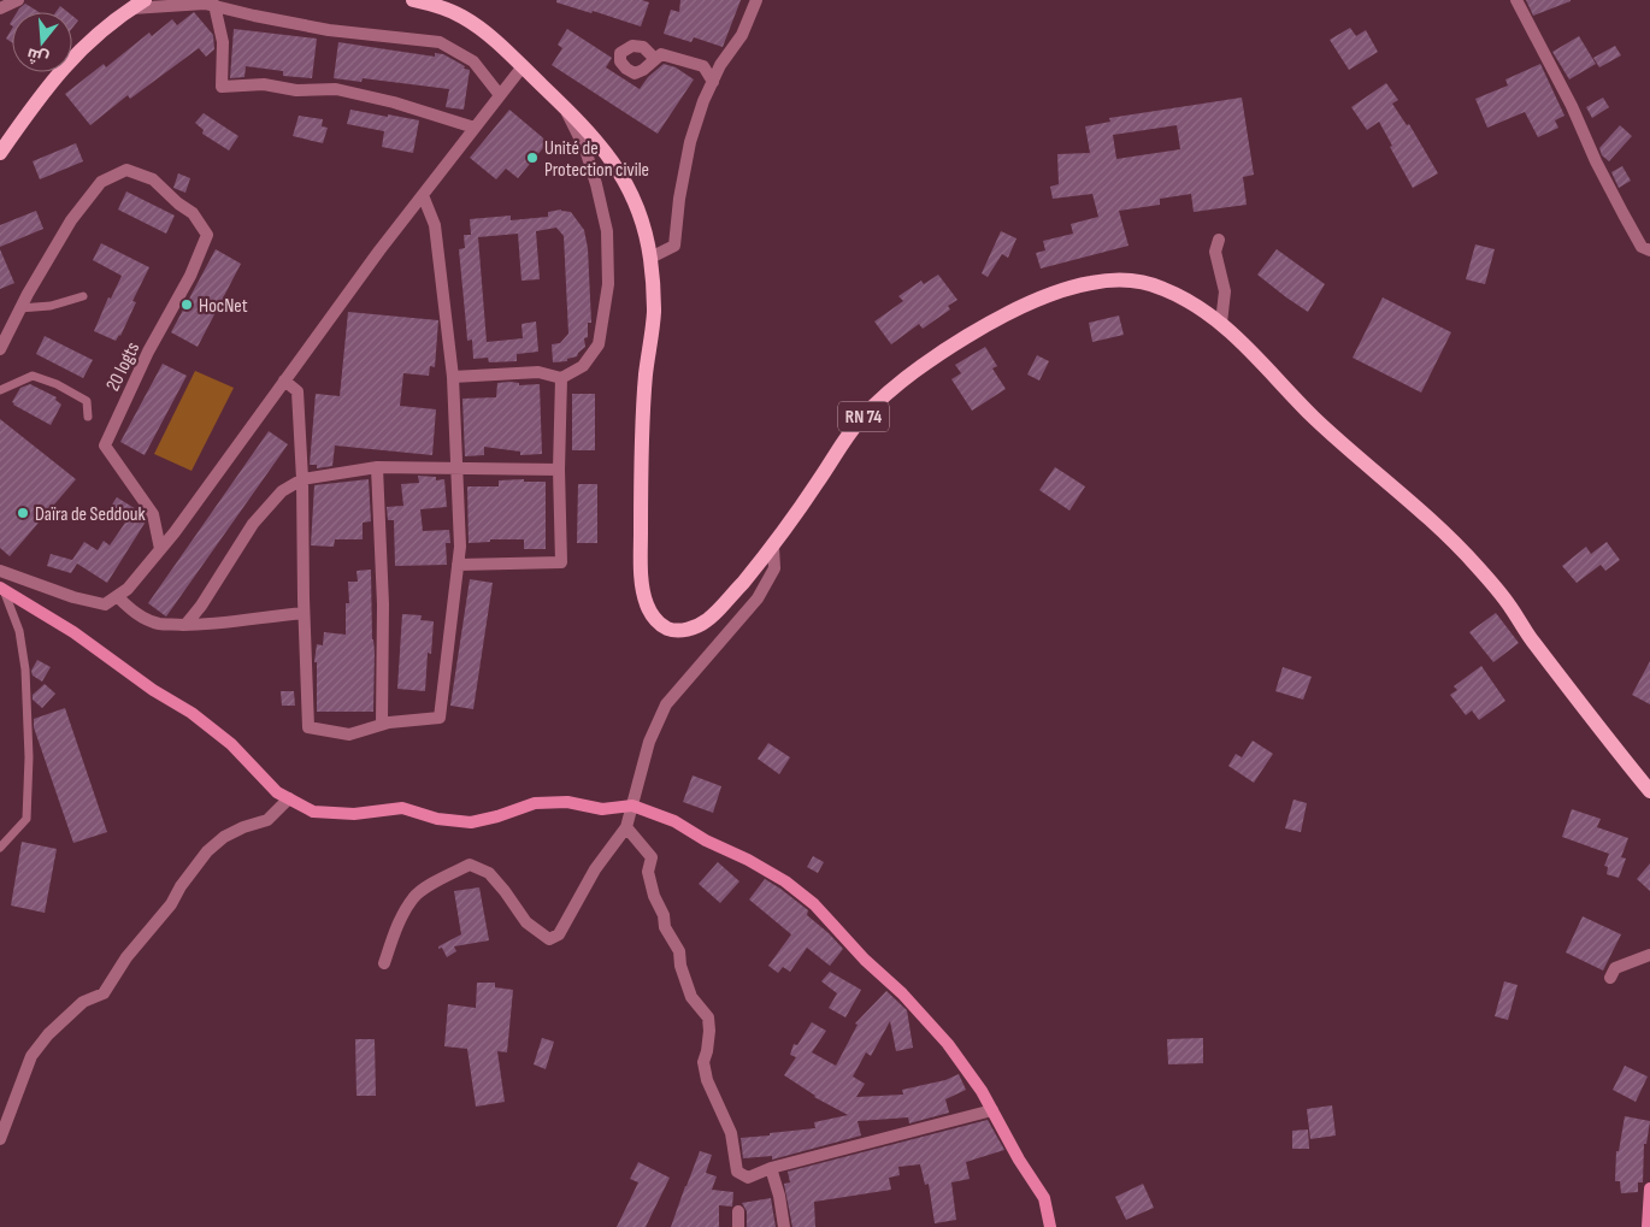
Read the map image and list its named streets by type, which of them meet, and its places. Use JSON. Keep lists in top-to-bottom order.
{
  "streets": {
    "main road": ["RN 74"],
    "street": ["20 logts"]
  },
  "places": ["Unité de Protection civile", "HocNet", "Daïra de Seddouk"],
  "north": "bottom"
}
